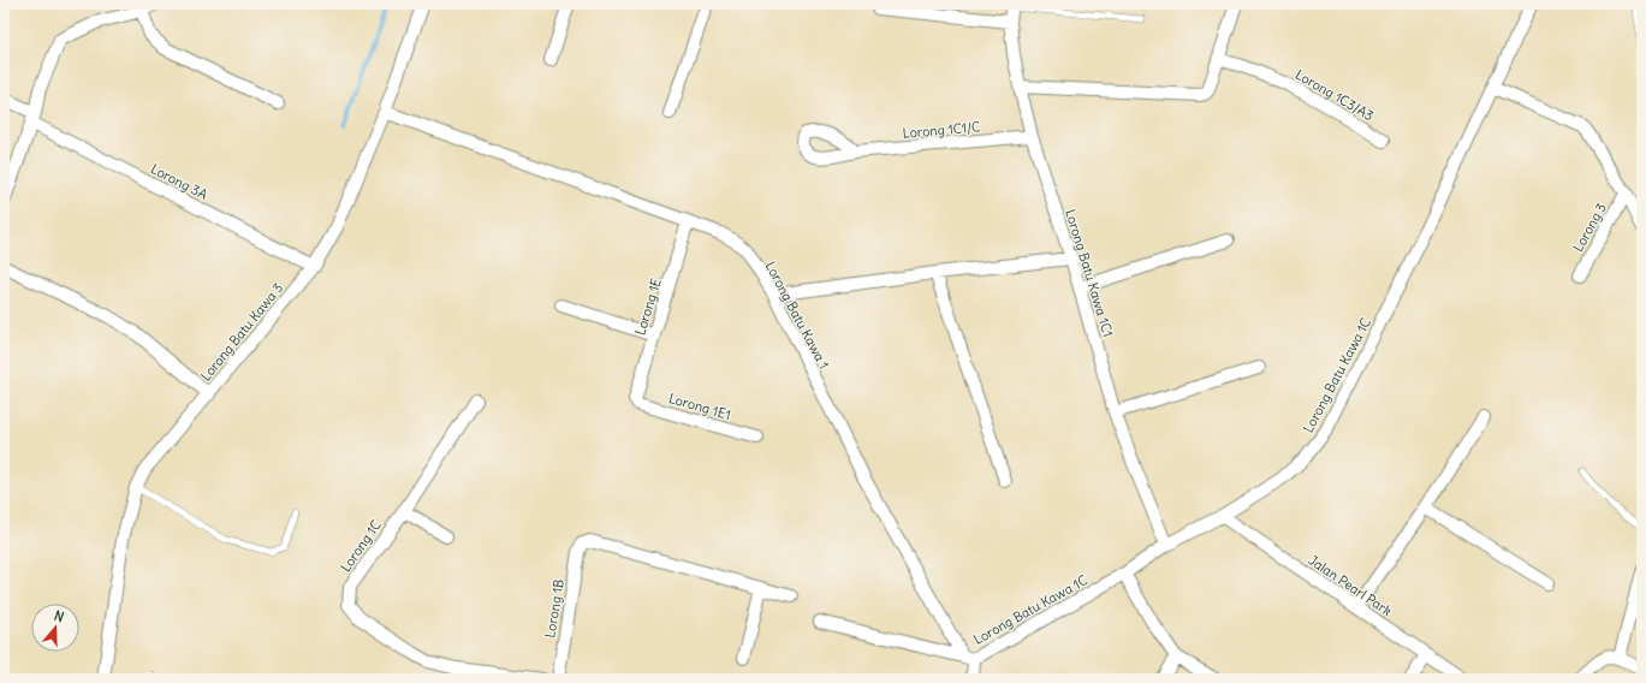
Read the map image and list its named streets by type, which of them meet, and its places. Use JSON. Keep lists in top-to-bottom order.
{
  "streets": {
    "street": [
      "Lorong 1C3/A3",
      "Lorong 1C1/C",
      "Lorong 3A",
      "Lorong 3",
      "Lorong Batu Kawa 1C1",
      "Lorong 1E",
      "Lorong Batu Kawa 1",
      "Lorong Batu Kawa 3",
      "Lorong Batu Kawa 1C",
      "Lorong 1E1",
      "Lorong 1C",
      "Jalan Pearl Park",
      "Lorong 1B"
    ]
  },
  "crossings": [
    ["Lorong 1C1/C", "Lorong Batu Kawa 1C1"],
    ["Lorong 3A", "Lorong Batu Kawa 3"],
    ["Lorong Batu Kawa 1C1", "Lorong Batu Kawa 1C"],
    ["Lorong 1E", "Lorong Batu Kawa 1"],
    ["Lorong 1E", "Lorong 1E1"],
    ["Lorong Batu Kawa 1", "Lorong Batu Kawa 3"],
    ["Lorong Batu Kawa 1", "Lorong Batu Kawa 1C"],
    ["Lorong Batu Kawa 1C", "Jalan Pearl Park"]
  ],
  "north": "top"
}
